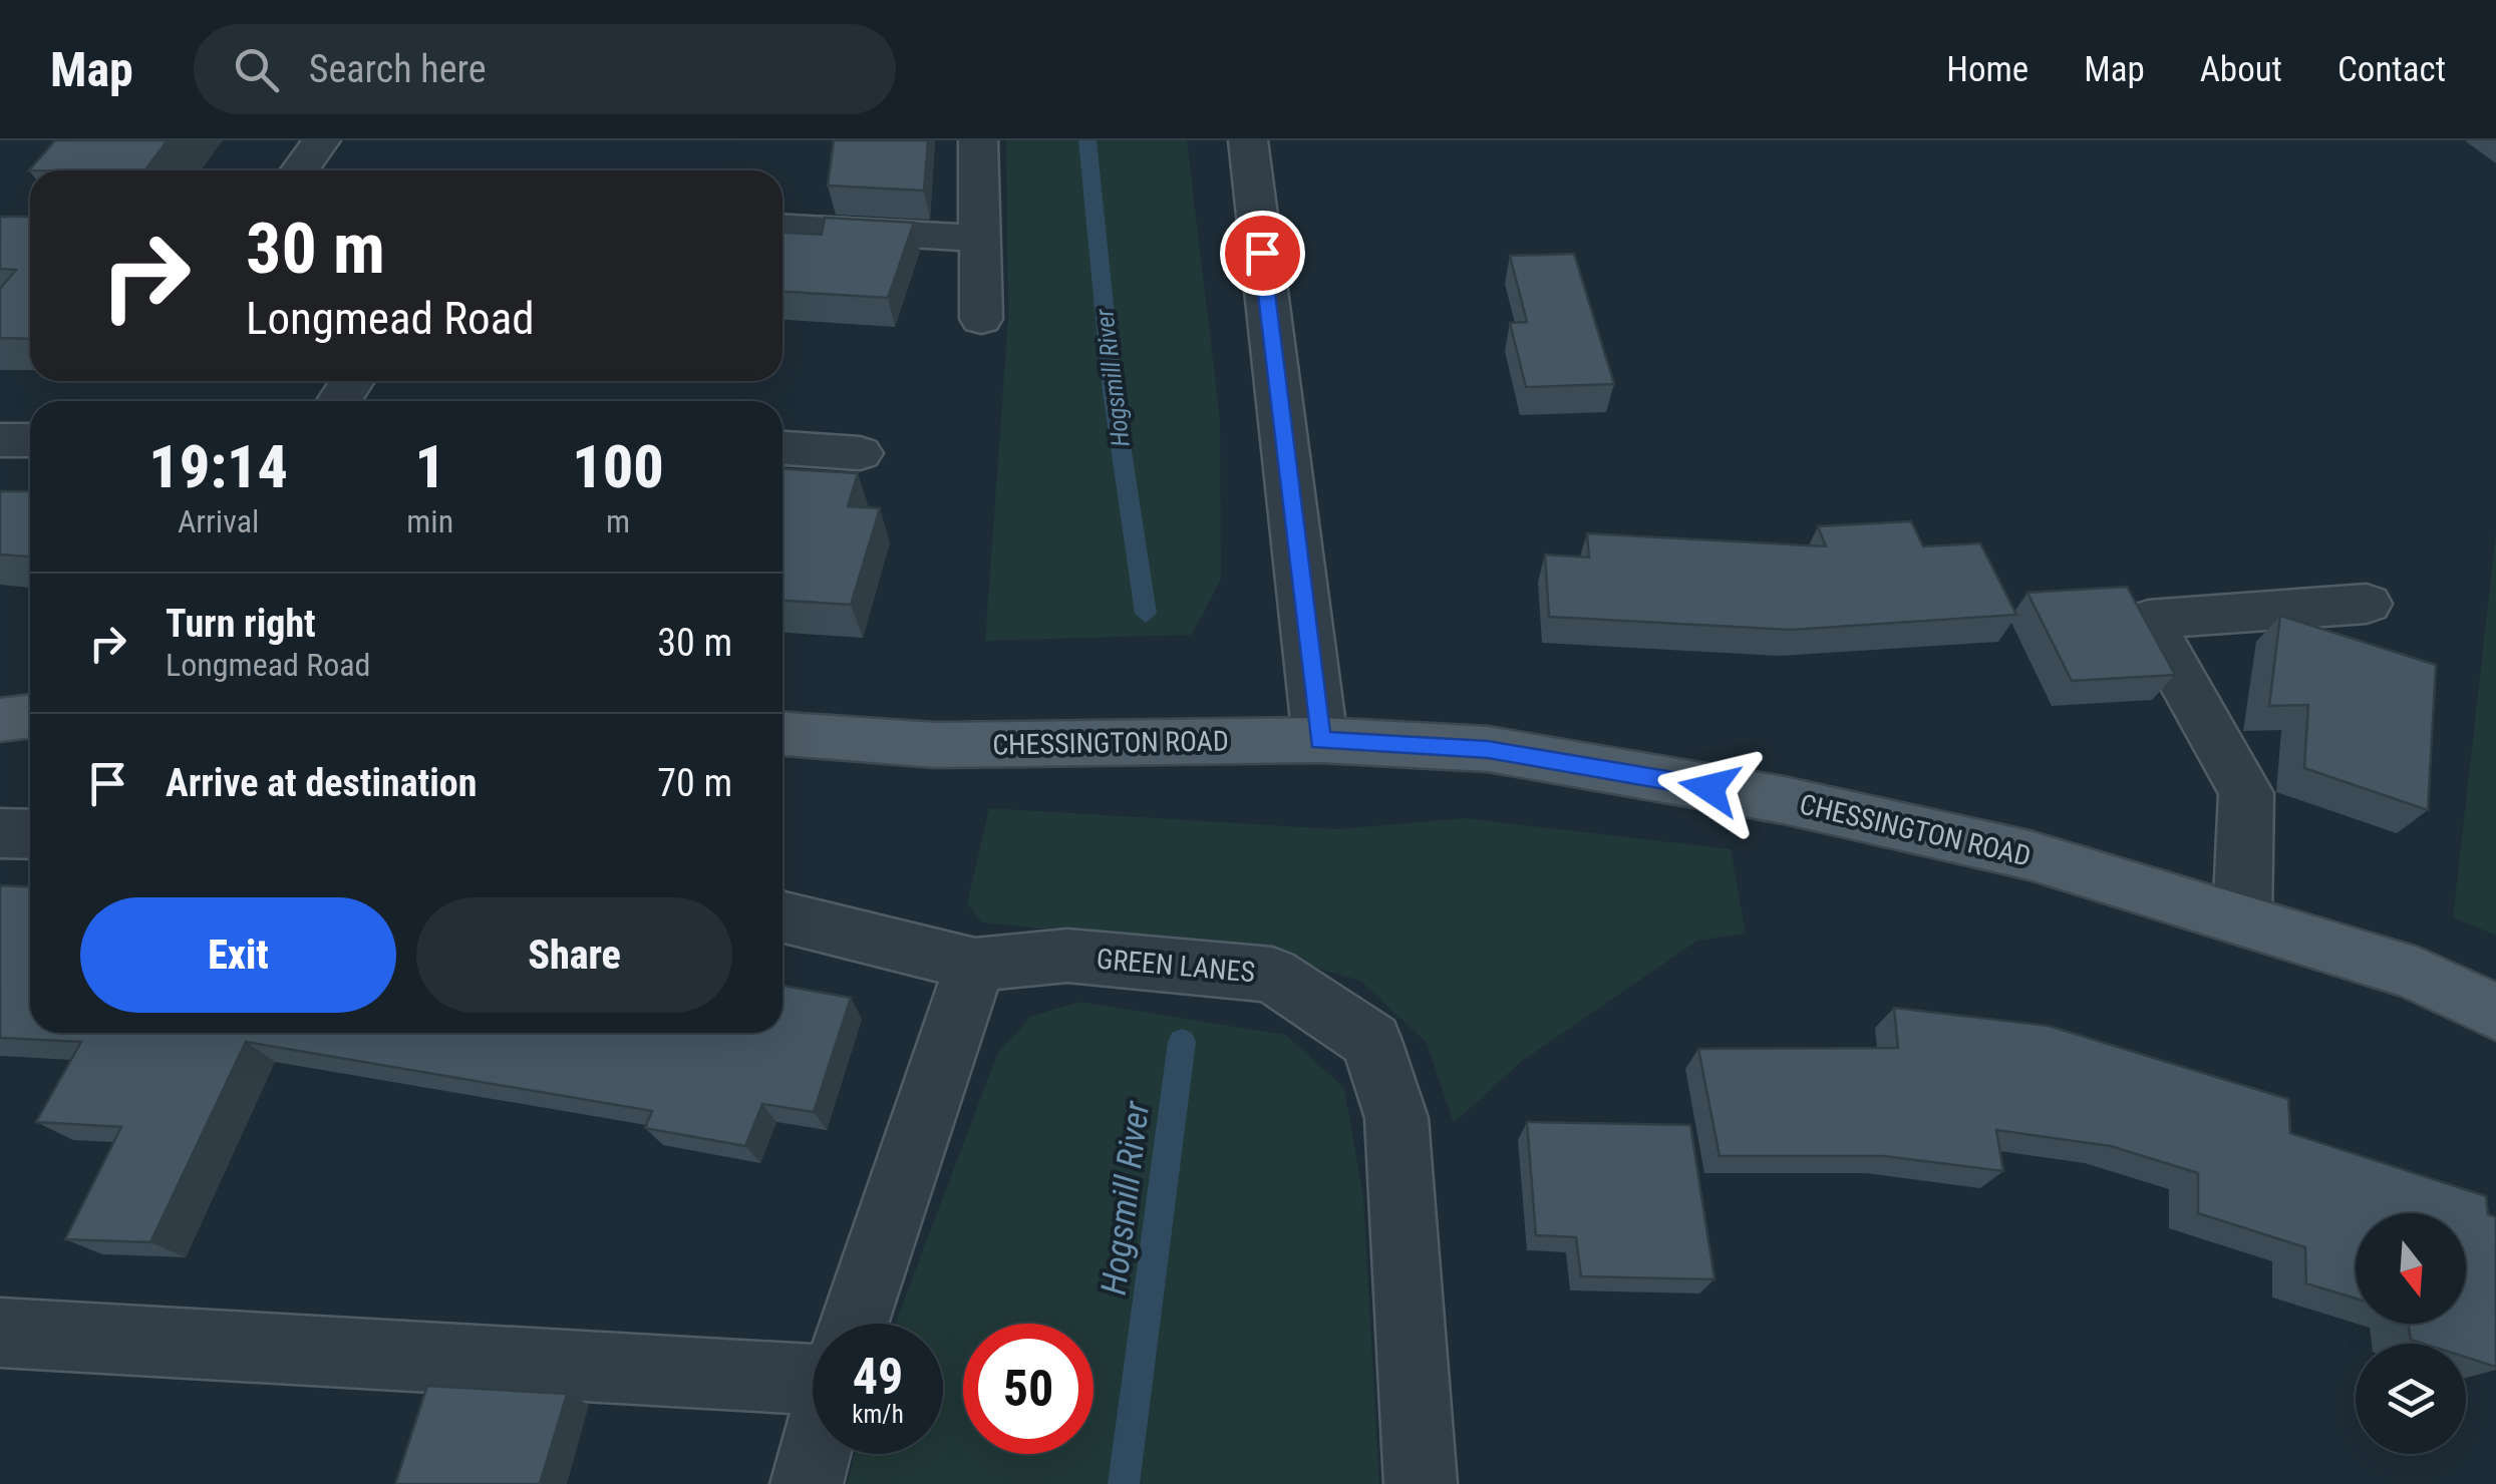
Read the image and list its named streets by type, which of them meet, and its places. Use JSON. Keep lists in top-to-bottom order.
{
  "streets": {
    "main road": ["CHESSINGTON ROAD"],
    "street": ["GREEN LANES"]
  },
  "water": ["Hogsmill River"],
  "north": "bottom",
  "page": {
    "header": "Map",
    "search": "Search here",
    "nav": [
      "Home",
      "Map",
      "About",
      "Contact"
    ],
    "turn": ["30 m", "Longmead Road"],
    "eta": [
      "19:14",
      "Arrival",
      "1",
      "min",
      "100",
      "m"
    ],
    "list": [
      {
        "name": "Turn right",
        "note": "Longmead Road",
        "value": "30 m"
      },
      {
        "name": "Arrive at destination",
        "value": "70 m"
      }
    ],
    "buttons": ["Exit", "Share"],
    "speed": "49 km/h",
    "limit": "50"
  }
}
